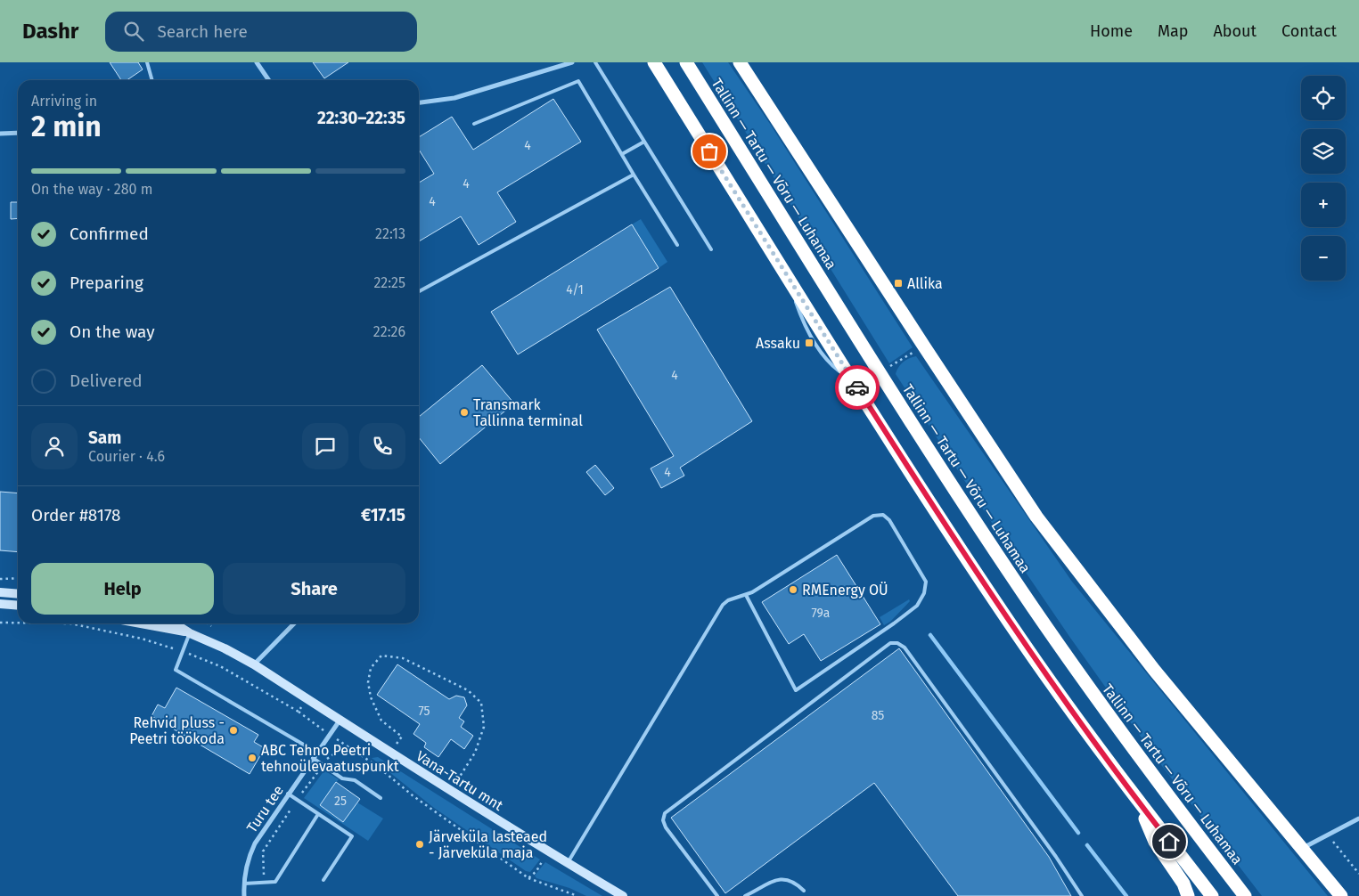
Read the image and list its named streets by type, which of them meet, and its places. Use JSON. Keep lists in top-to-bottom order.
{
  "streets": {
    "highway": ["Tallinn — Tartu — Võru — Luhamaa"],
    "street": ["Vana-Tartu mnt", "Turu tee"]
  },
  "crossings": [
    ["Vana-Tartu mnt", "Turu tee"]
  ],
  "places": {
    "transit": ["Allika", "Assaku"],
    "other": [
      "Transmark Tallinna terminal",
      "RMEnergy OÜ",
      "Rehvid pluss - Peetri töökoda",
      "ABC Tehno Peetri tehnoülevaatuspunkt",
      "Järveküla lasteaed - Järveküla maja"
    ]
  },
  "house_numbers": [
    "4",
    "4",
    "4",
    "4/1",
    "4",
    "4",
    "79a",
    "75",
    "85",
    "25"
  ],
  "page": {
    "header": "Dashr",
    "search": "Search here",
    "nav": [
      "Home",
      "Map",
      "About",
      "Contact"
    ],
    "map_buttons": ["+", "−"],
    "heading": ["2 min", "Arriving in", "22:30–22:35"],
    "panel": [
      "Sam",
      "Courier · 4.6",
      "Order #8178",
      "€17.15"
    ],
    "bar": "On the way · 280 m",
    "list": [
      ["Confirmed", "22:13"],
      ["Preparing", "22:25"],
      ["On the way", "22:26"],
      "Delivered"
    ],
    "buttons": ["Help", "Share"]
  }
}
